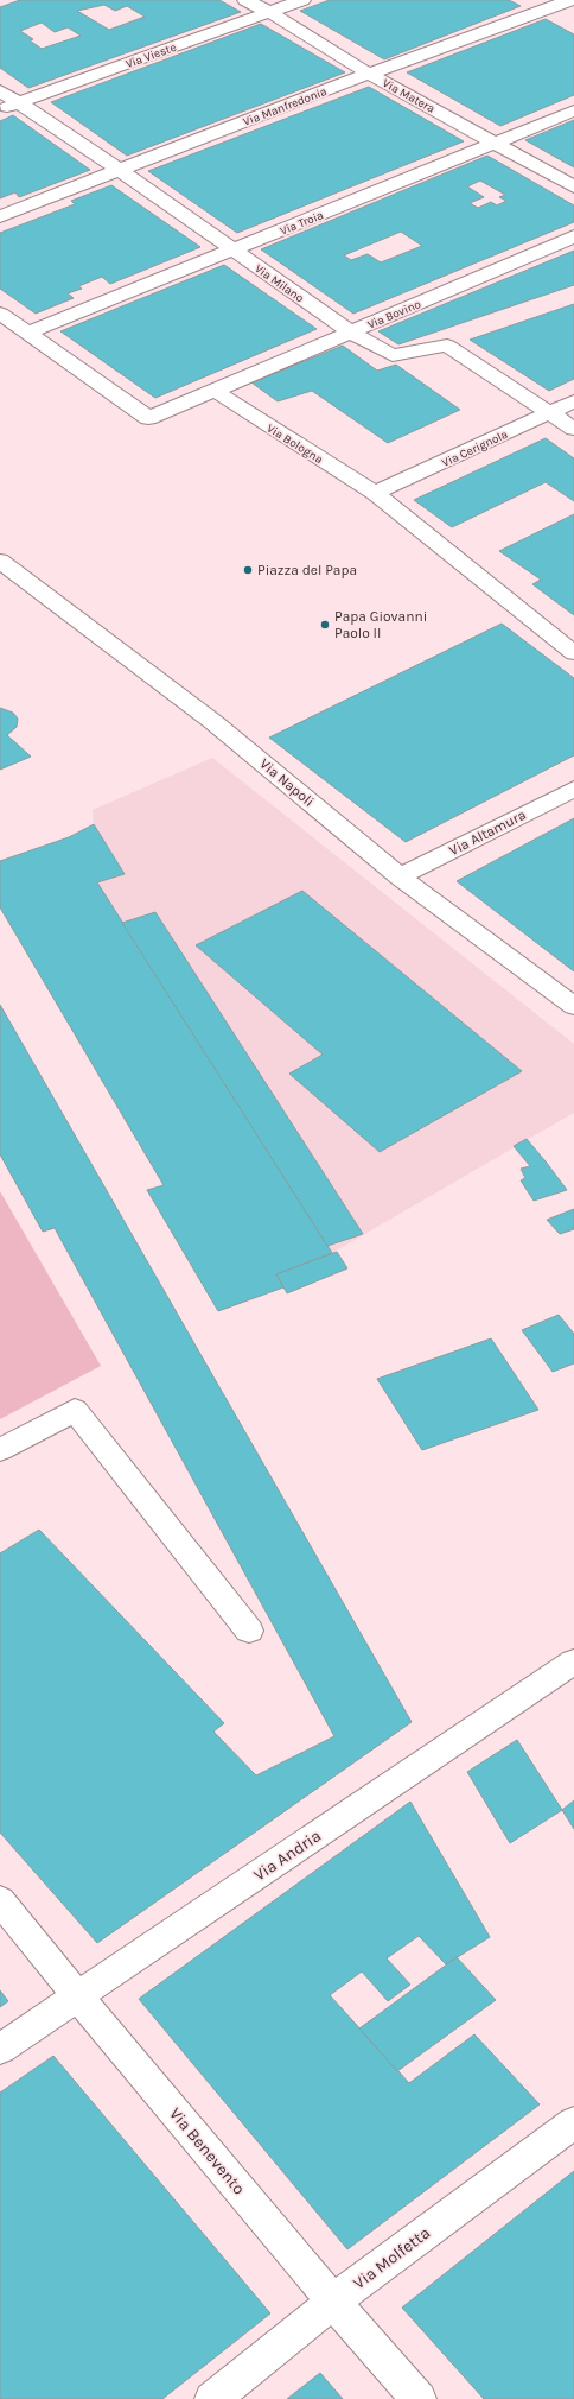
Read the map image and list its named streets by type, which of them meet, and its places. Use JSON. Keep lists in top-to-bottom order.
{
  "streets": {
    "street": [
      "Via Vieste",
      "Via Matera",
      "Via Manfredonia",
      "Via Troia",
      "Via Milano",
      "Via Bovino",
      "Via Bologna",
      "Via Cerignola",
      "Via Napoli",
      "Via Altamura",
      "Via Andria",
      "Via Benevento",
      "Via Molfetta"
    ]
  },
  "crossings": [
    ["Via Vieste", "Via Matera"],
    ["Via Vieste", "Via Milano"],
    ["Via Matera", "Via Manfredonia"],
    ["Via Matera", "Via Troia"],
    ["Via Manfredonia", "Via Milano"],
    ["Via Troia", "Via Milano"],
    ["Via Milano", "Via Bovino"],
    ["Via Milano", "Via Cerignola"],
    ["Via Bovino", "Via Bologna"],
    ["Via Bologna", "Via Cerignola"],
    ["Via Napoli", "Via Altamura"],
    ["Via Andria", "Via Benevento"],
    ["Via Benevento", "Via Molfetta"]
  ],
  "places": ["Piazza del Papa", "Papa Giovanni Paolo II"]
}
